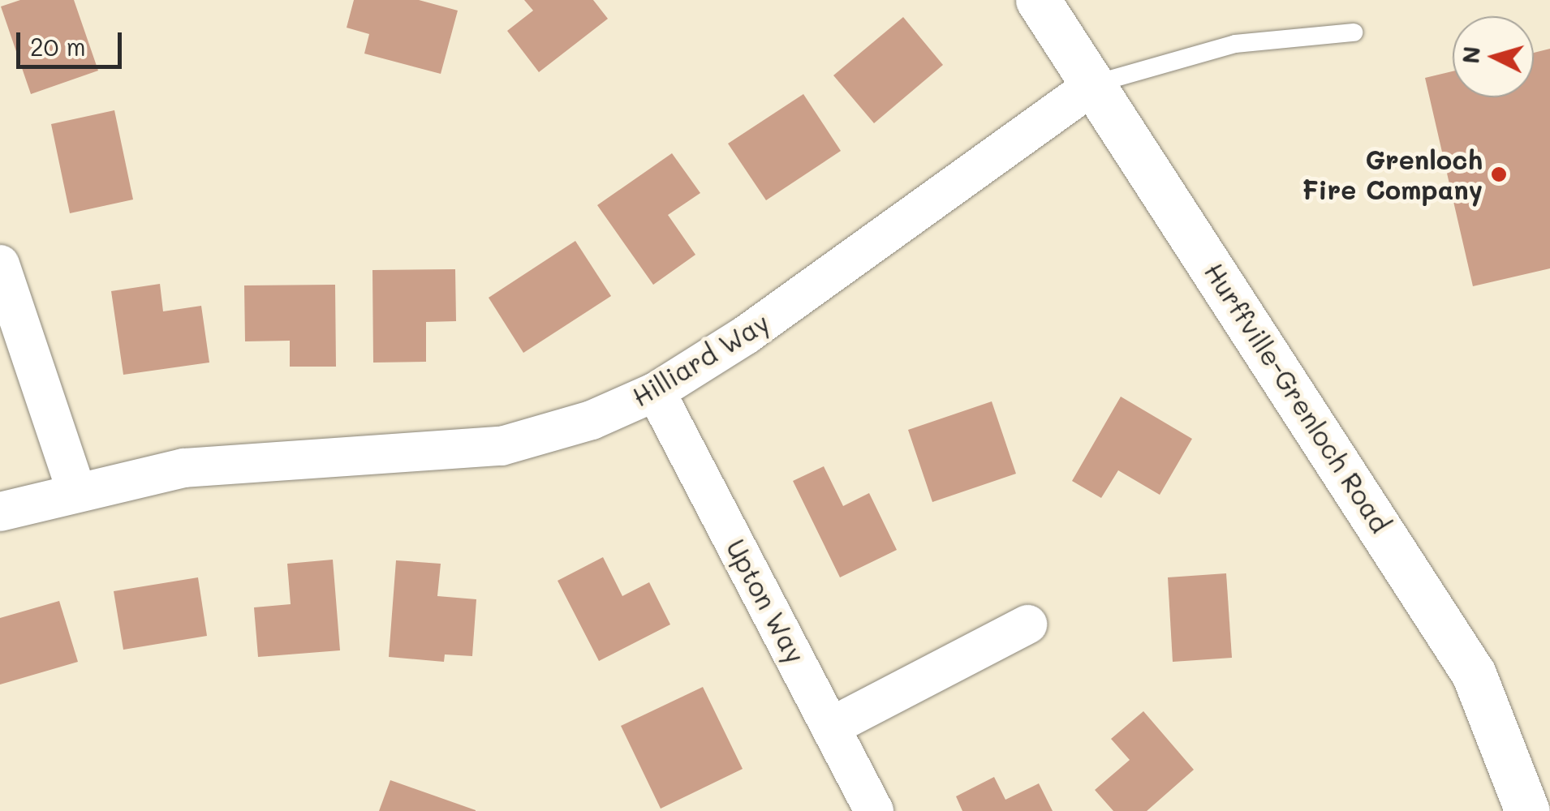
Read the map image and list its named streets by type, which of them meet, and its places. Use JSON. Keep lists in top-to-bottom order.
{
  "streets": {
    "main road": ["Hurffville-Grenloch Road"],
    "street": ["Hilliard Way", "Upton Way"]
  },
  "crossings": [
    ["Hilliard Way", "Hurffville-Grenloch Road"],
    ["Hilliard Way", "Upton Way"]
  ],
  "places": ["Grenloch Fire Company"],
  "scale_bar": "20 m",
  "north": "left"
}
